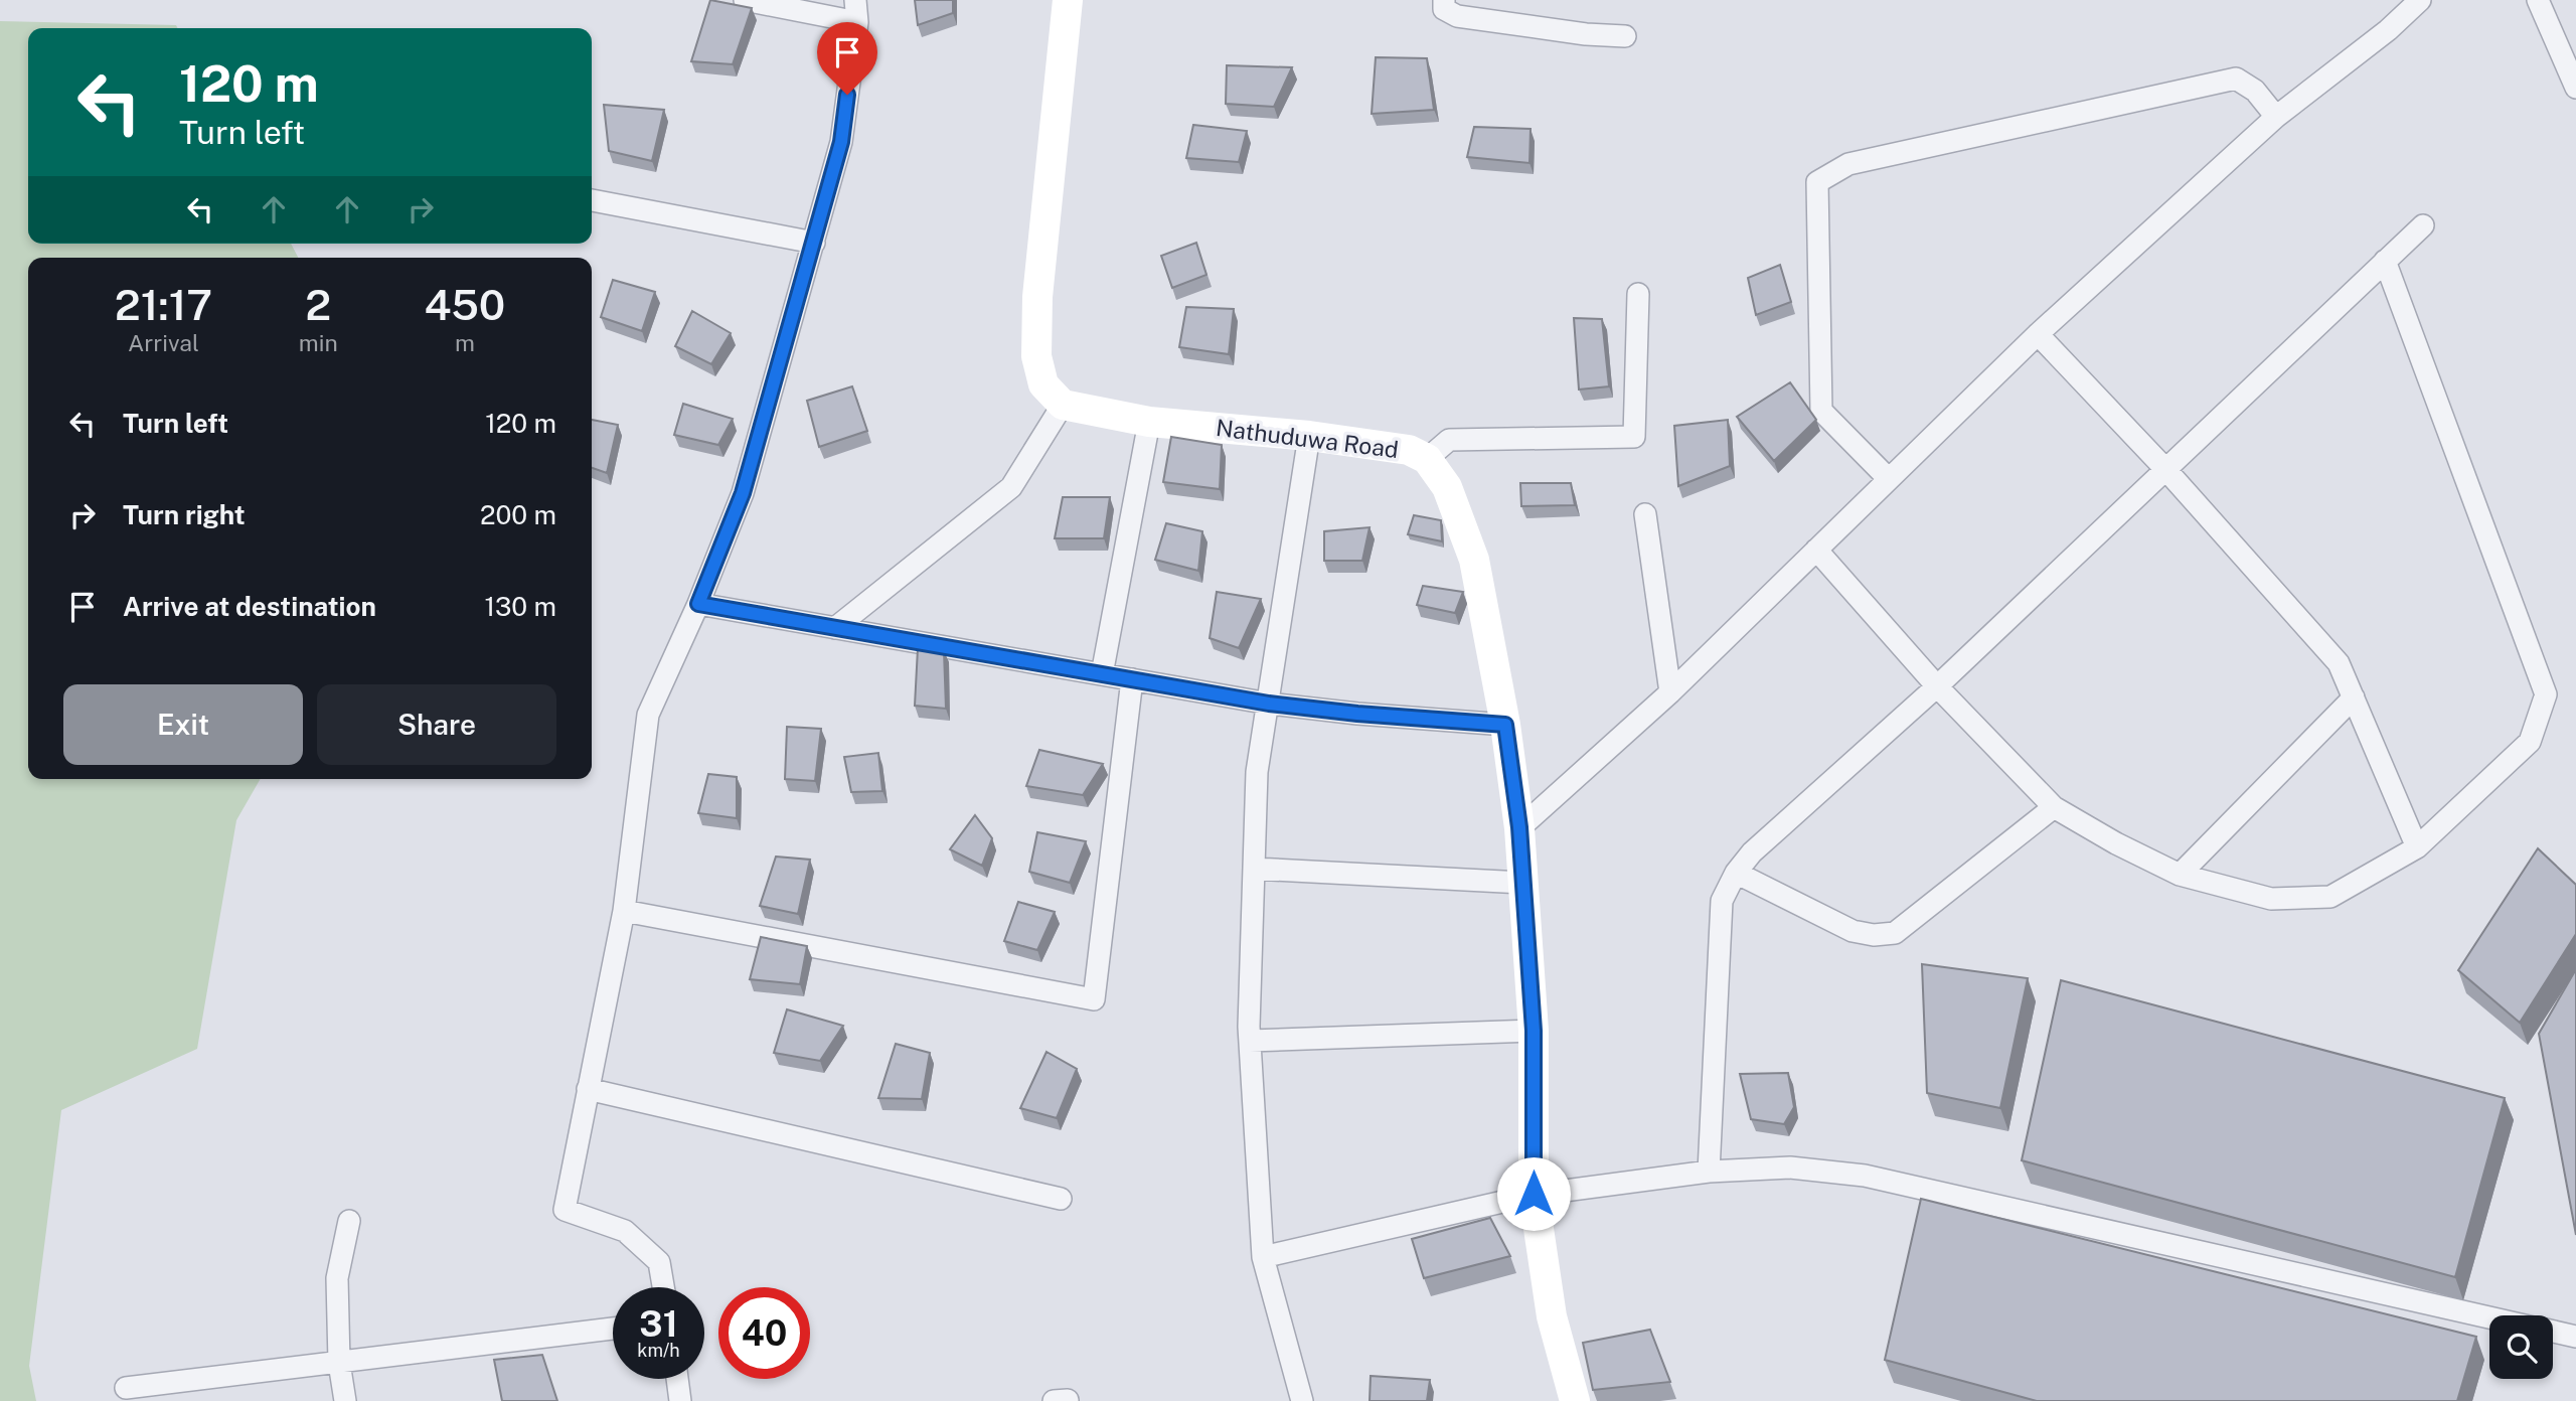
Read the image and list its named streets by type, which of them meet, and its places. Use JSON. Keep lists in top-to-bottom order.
{
  "streets": {
    "street": ["Nathuduwa Road"]
  },
  "page": {
    "turn": ["120 m", "Turn left"],
    "eta": [
      "21:17",
      "Arrival",
      "2",
      "min",
      "450",
      "m"
    ],
    "list": [
      {
        "name": "Turn left",
        "value": "120 m"
      },
      {
        "name": "Turn right",
        "value": "200 m"
      },
      {
        "name": "Arrive at destination",
        "value": "130 m"
      }
    ],
    "buttons": ["Exit", "Share"],
    "speed": "31 km/h",
    "limit": "40"
  }
}
